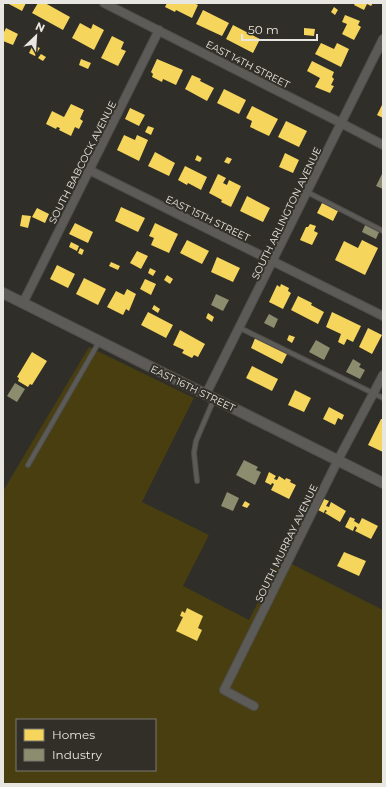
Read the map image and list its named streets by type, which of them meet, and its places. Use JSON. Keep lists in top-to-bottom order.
{
  "streets": {
    "street": [
      "EAST 14TH STREET",
      "SOUTH BABCOCK AVENUE",
      "SOUTH ARLINGTON AVENUE",
      "EAST 15TH STREET",
      "EAST 16TH STREET",
      "SOUTH MURRAY AVENUE"
    ]
  },
  "crossings": [
    ["EAST 14TH STREET", "SOUTH BABCOCK AVENUE"],
    ["EAST 14TH STREET", "SOUTH ARLINGTON AVENUE"],
    ["SOUTH BABCOCK AVENUE", "EAST 15TH STREET"],
    ["SOUTH BABCOCK AVENUE", "EAST 16TH STREET"],
    ["SOUTH ARLINGTON AVENUE", "EAST 15TH STREET"],
    ["SOUTH ARLINGTON AVENUE", "EAST 16TH STREET"],
    ["EAST 16TH STREET", "SOUTH MURRAY AVENUE"]
  ],
  "legend": ["Homes", "Industry"],
  "scale_bar": "50 m",
  "north": "top right"
}
